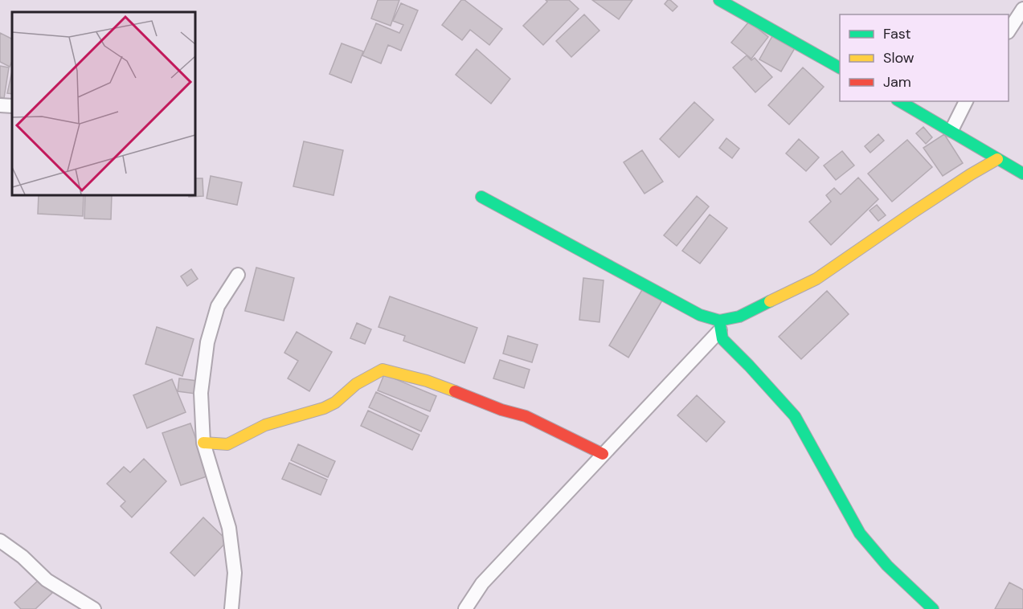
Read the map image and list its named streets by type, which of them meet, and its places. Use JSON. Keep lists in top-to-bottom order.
{
  "legend": ["Fast", "Slow", "Jam"]
}
